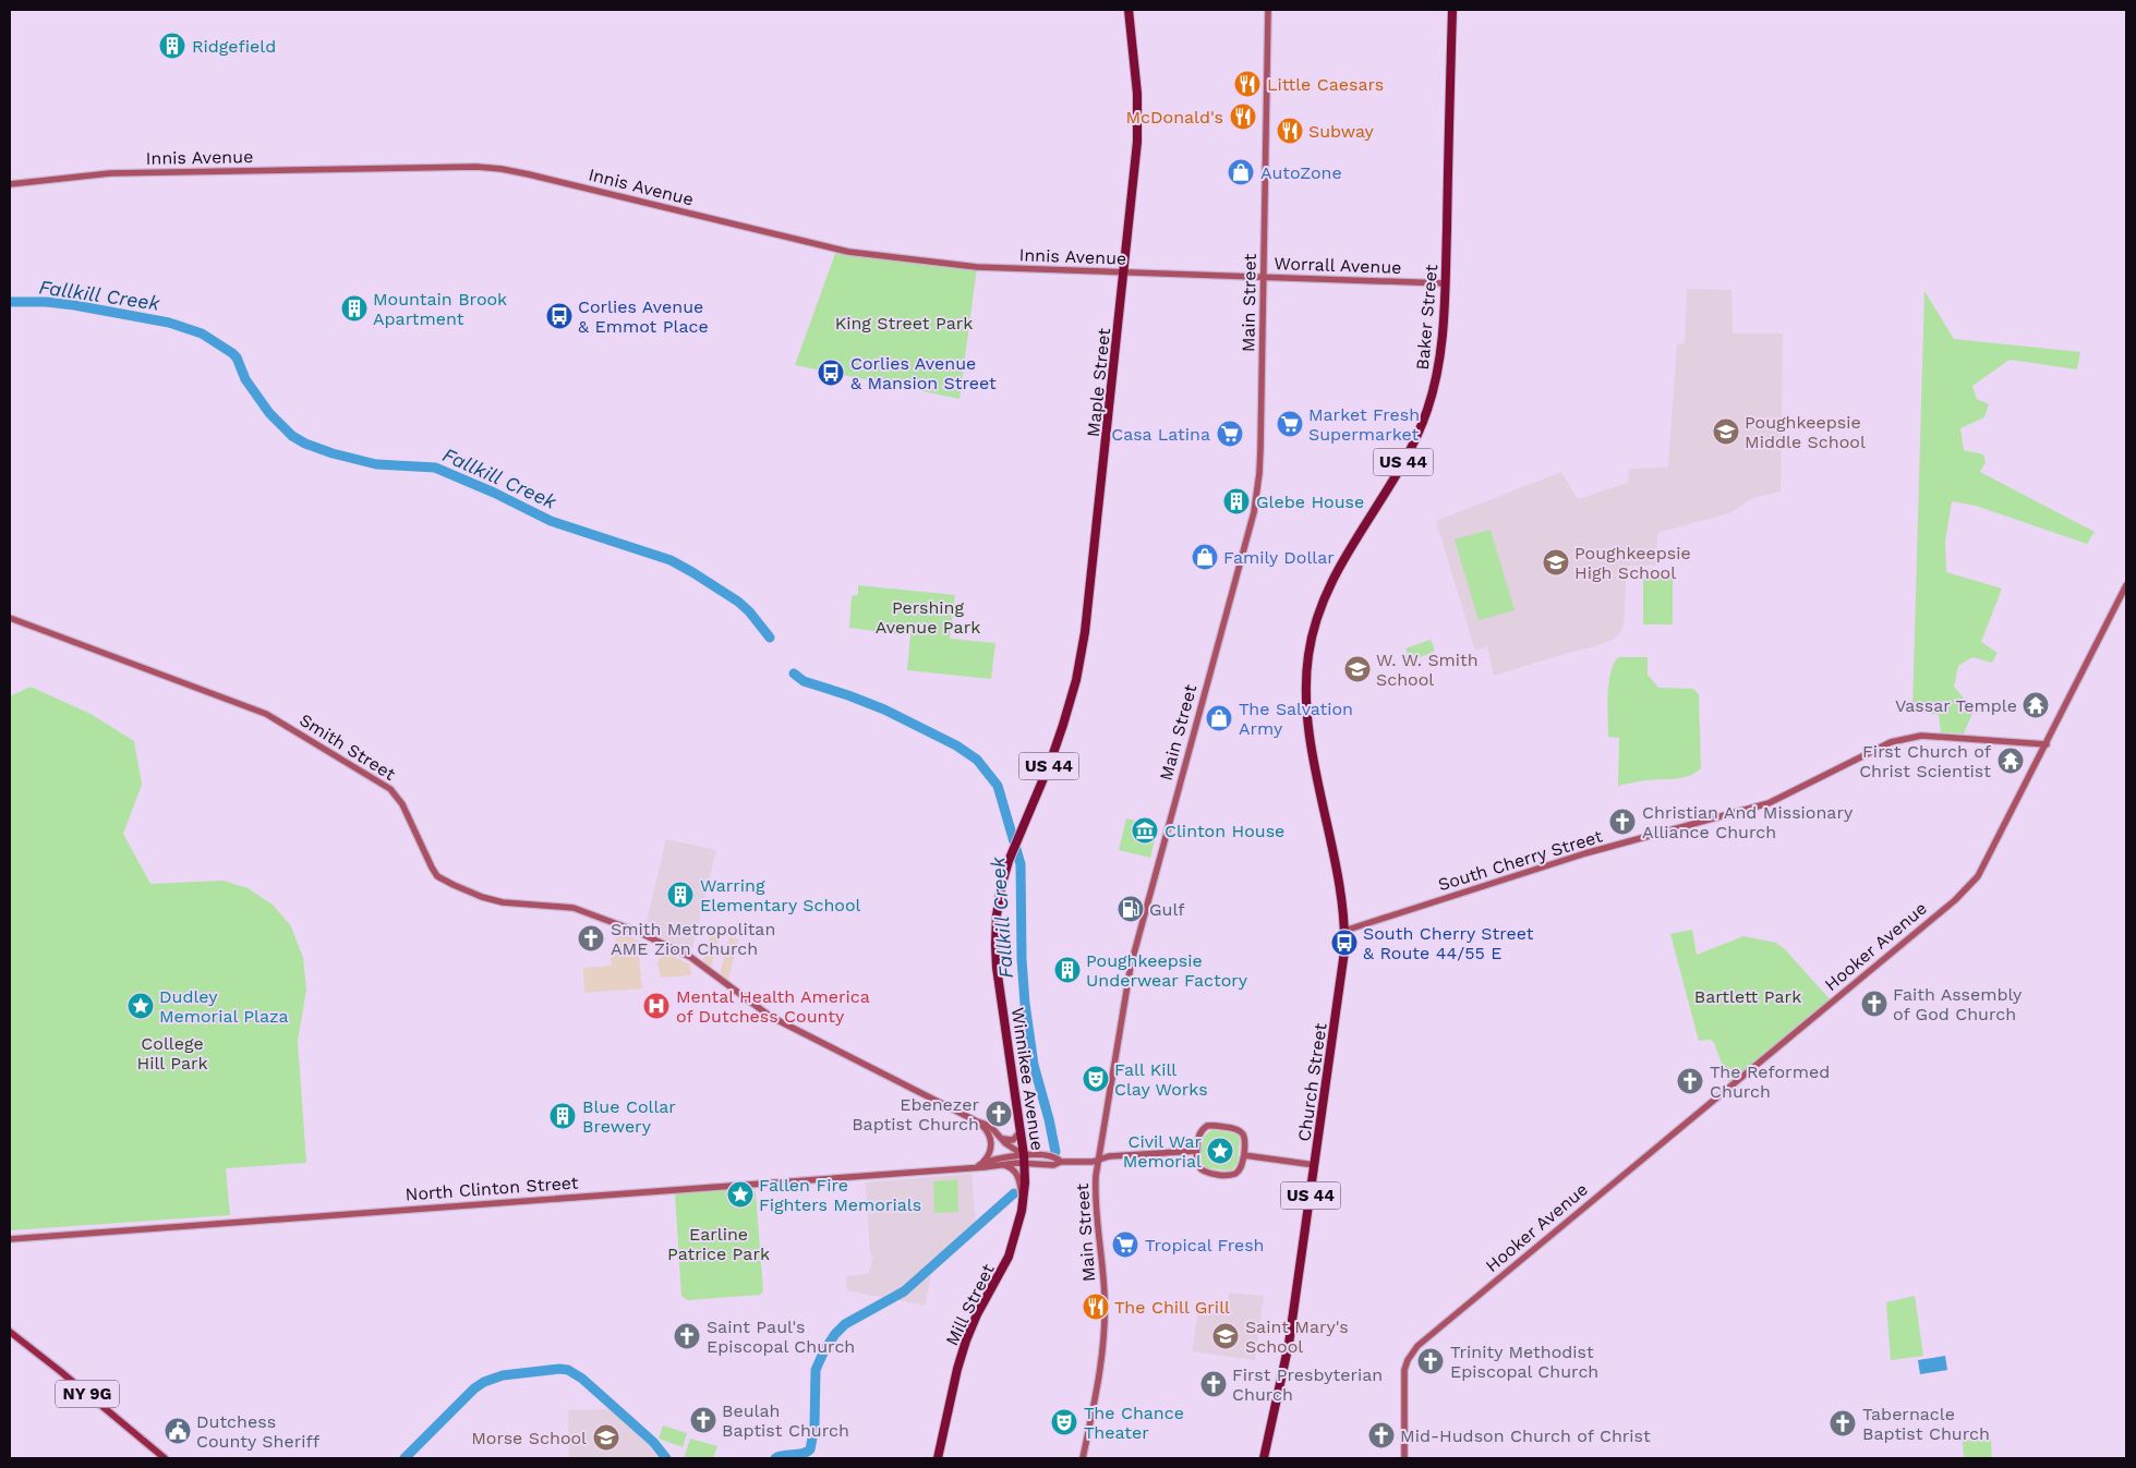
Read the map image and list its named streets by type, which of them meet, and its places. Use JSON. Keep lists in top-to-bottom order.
{
  "streets": {
    "highway": [
      "Baker Street",
      "Maple Street",
      "US 44",
      "Winnikee Avenue",
      "Church Street",
      "Mill Street"
    ],
    "main road": ["NY 9G"],
    "street": [
      "Innis Avenue",
      "Worrall Avenue",
      "Main Street",
      "Smith Street",
      "South Cherry Street",
      "Hooker Avenue",
      "North Clinton Street"
    ]
  },
  "crossings": [
    ["Innis Avenue", "Worrall Avenue"],
    ["Innis Avenue", "Main Street"],
    ["Innis Avenue", "Maple Street"],
    ["Worrall Avenue", "Main Street"],
    ["Worrall Avenue", "Baker Street"],
    ["Main Street", "North Clinton Street"],
    ["Baker Street", "Church Street"],
    ["Maple Street", "Winnikee Avenue"],
    ["Smith Street", "Winnikee Avenue"],
    ["Smith Street", "North Clinton Street"],
    ["Smith Street", "Mill Street"],
    ["South Cherry Street", "Hooker Avenue"],
    ["South Cherry Street", "Church Street"],
    ["Winnikee Avenue", "North Clinton Street"],
    ["Winnikee Avenue", "Mill Street"],
    ["North Clinton Street", "Mill Street"]
  ],
  "water": ["Fallkill Creek"],
  "parks": [
    "King Street Park",
    "Pershing Avenue Park",
    "Bartlett Park",
    "College Hill Park",
    "Earline Patrice Park"
  ],
  "places": {
    "building": [
      "Ridgefield",
      "Mountain Brook Apartment",
      "Glebe House",
      "Warring Elementary School",
      "Poughkeepsie Underwear Factory",
      "Blue Collar Brewery"
    ],
    "restaurant": [
      "Little Caesars",
      "McDonald's",
      "Subway",
      "The Chill Grill"
    ],
    "shop": ["AutoZone", "Family Dollar", "The Salvation Army"],
    "bus stop": ["Corlies Avenue & Emmot Place", "Corlies Avenue & Mansion Street", "South Cherry Street & Route 44/55 E"],
    "supermarket": ["Market Fresh Supermarket", "Casa Latina", "Tropical Fresh"],
    "school or university": [
      "Poughkeepsie Middle School",
      "Poughkeepsie High School",
      "W. W. Smith School",
      "Saint Mary's School",
      "Morse School"
    ],
    "temple": ["Vassar Temple", "First Church of Christ Scientist"],
    "church": [
      "Christian And Missionary Alliance Church",
      "Smith Metropolitan AME Zion Church",
      "Faith Assembly of God Church",
      "The Reformed Church",
      "Ebenezer Baptist Church",
      "Saint Paul's Episcopal Church",
      "Trinity Methodist Episcopal Church",
      "First Presbyterian Church",
      "Beulah Baptist Church",
      "Tabernacle Baptist Church",
      "Mid-Hudson Church of Christ"
    ],
    "museum": ["Clinton House"],
    "fuel station": ["Gulf"],
    "place": ["Dudley Memorial Plaza", "Civil War Memorial", "Fallen Fire Fighters Memorials"],
    "hospital": ["Mental Health America of Dutchess County"],
    "theatre": ["Fall Kill Clay Works", "The Chance Theater"],
    "public building": ["Dutchess County Sheriff"]
  }
}
